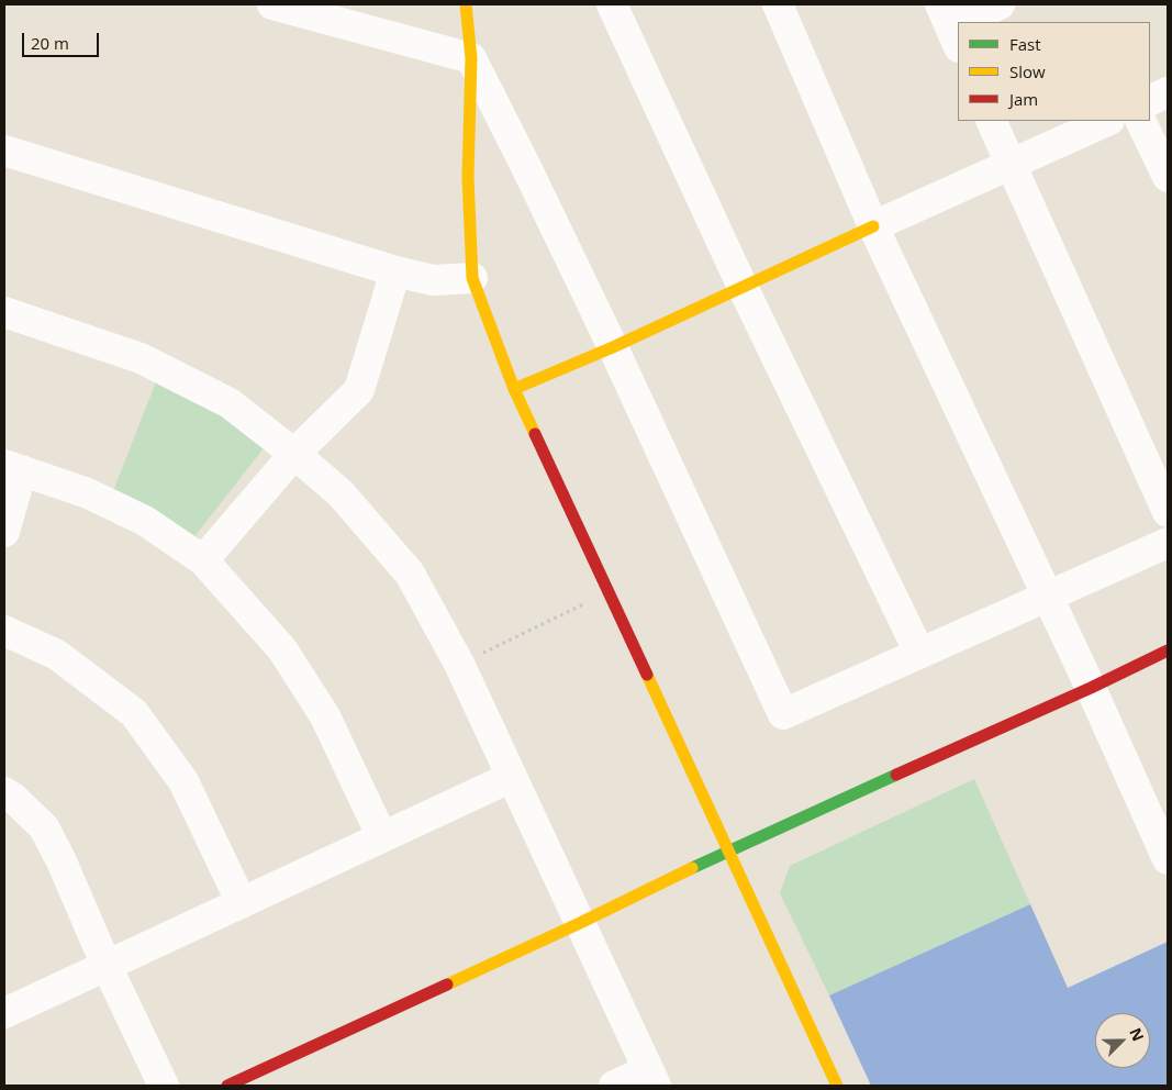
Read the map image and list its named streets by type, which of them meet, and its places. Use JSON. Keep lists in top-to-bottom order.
{
  "legend": ["Fast", "Slow", "Jam"],
  "scale_bar": "20 m",
  "north": "top right"
}
